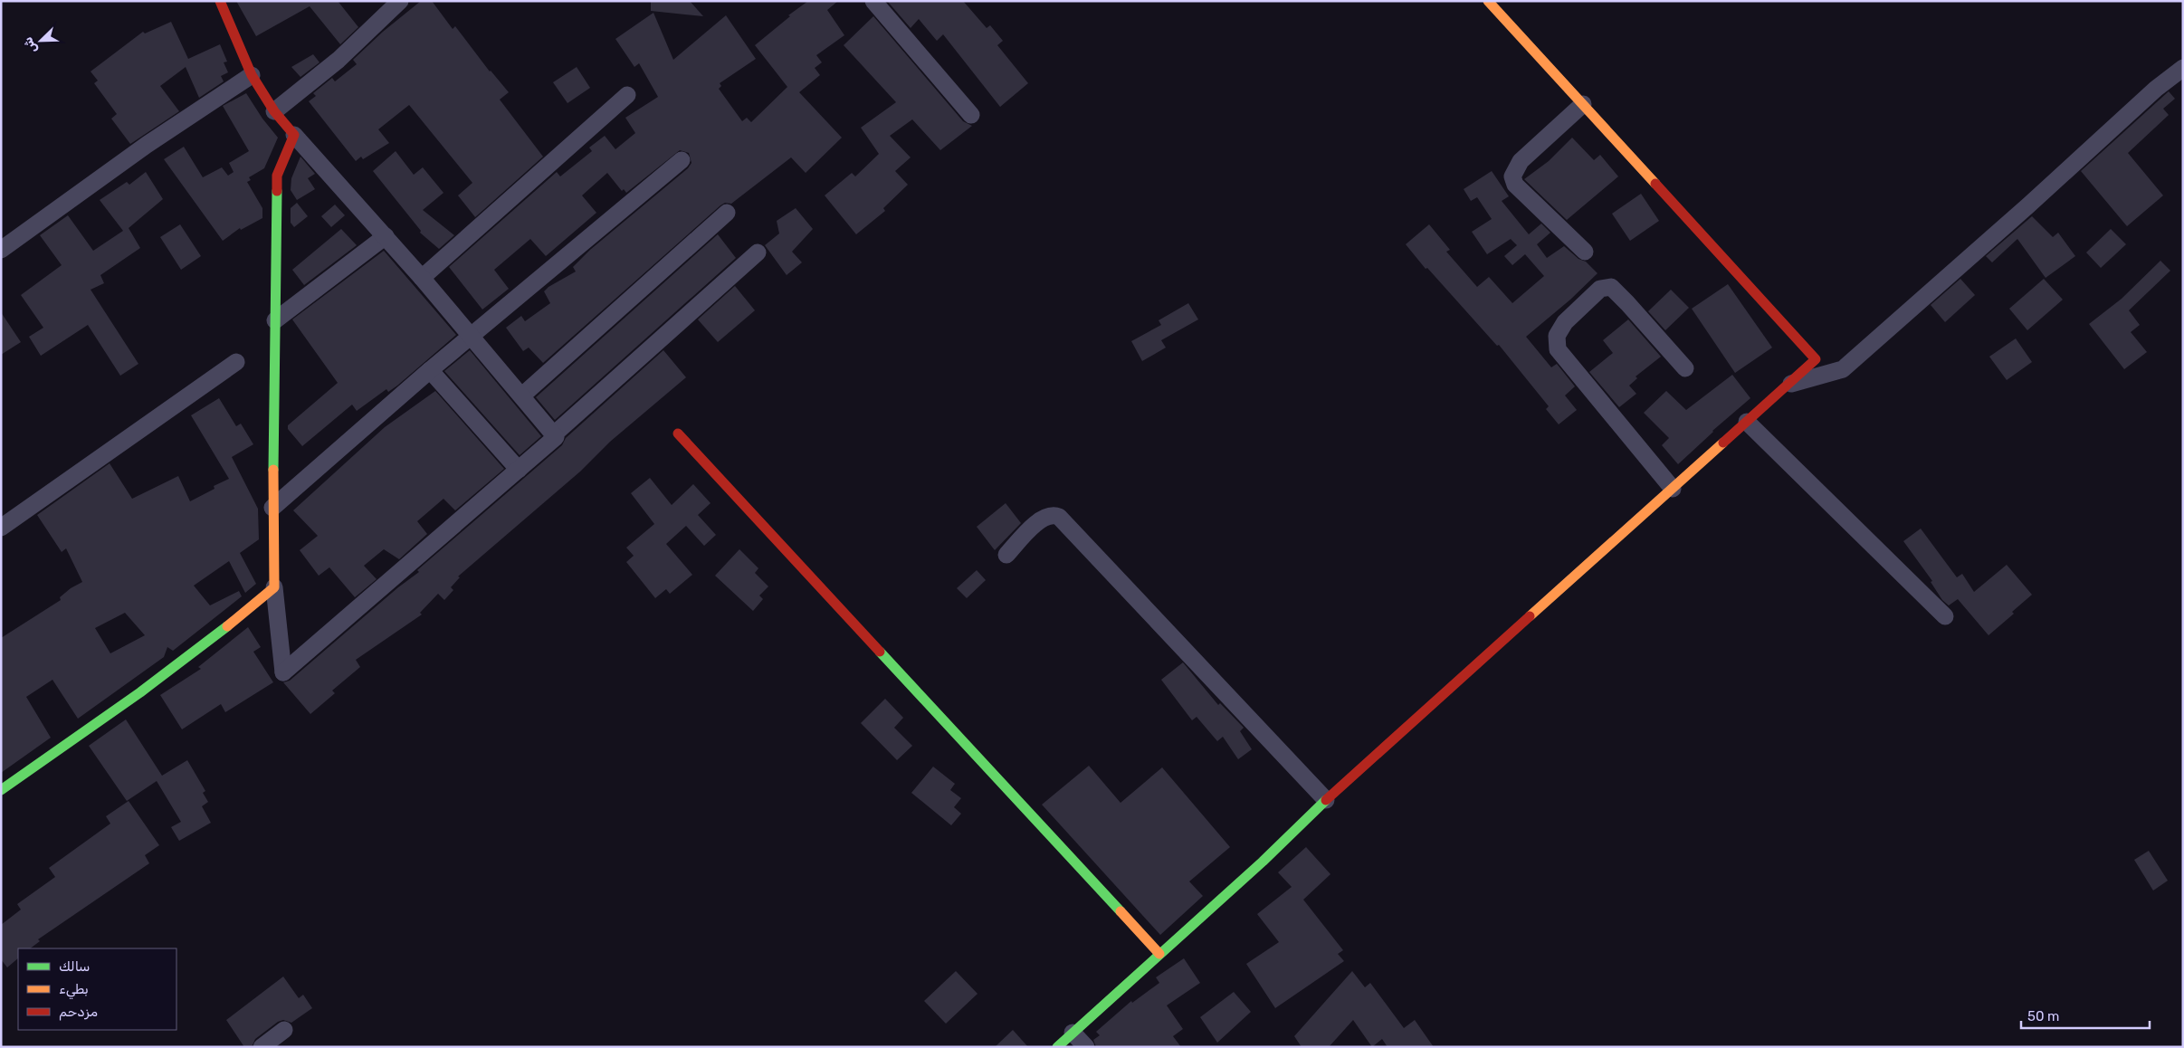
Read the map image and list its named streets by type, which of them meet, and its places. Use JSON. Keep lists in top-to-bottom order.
{
  "legend": ["سالك", "بطيء", "مزدحم"],
  "scale_bar": "50 m",
  "north": "bottom left"
}
